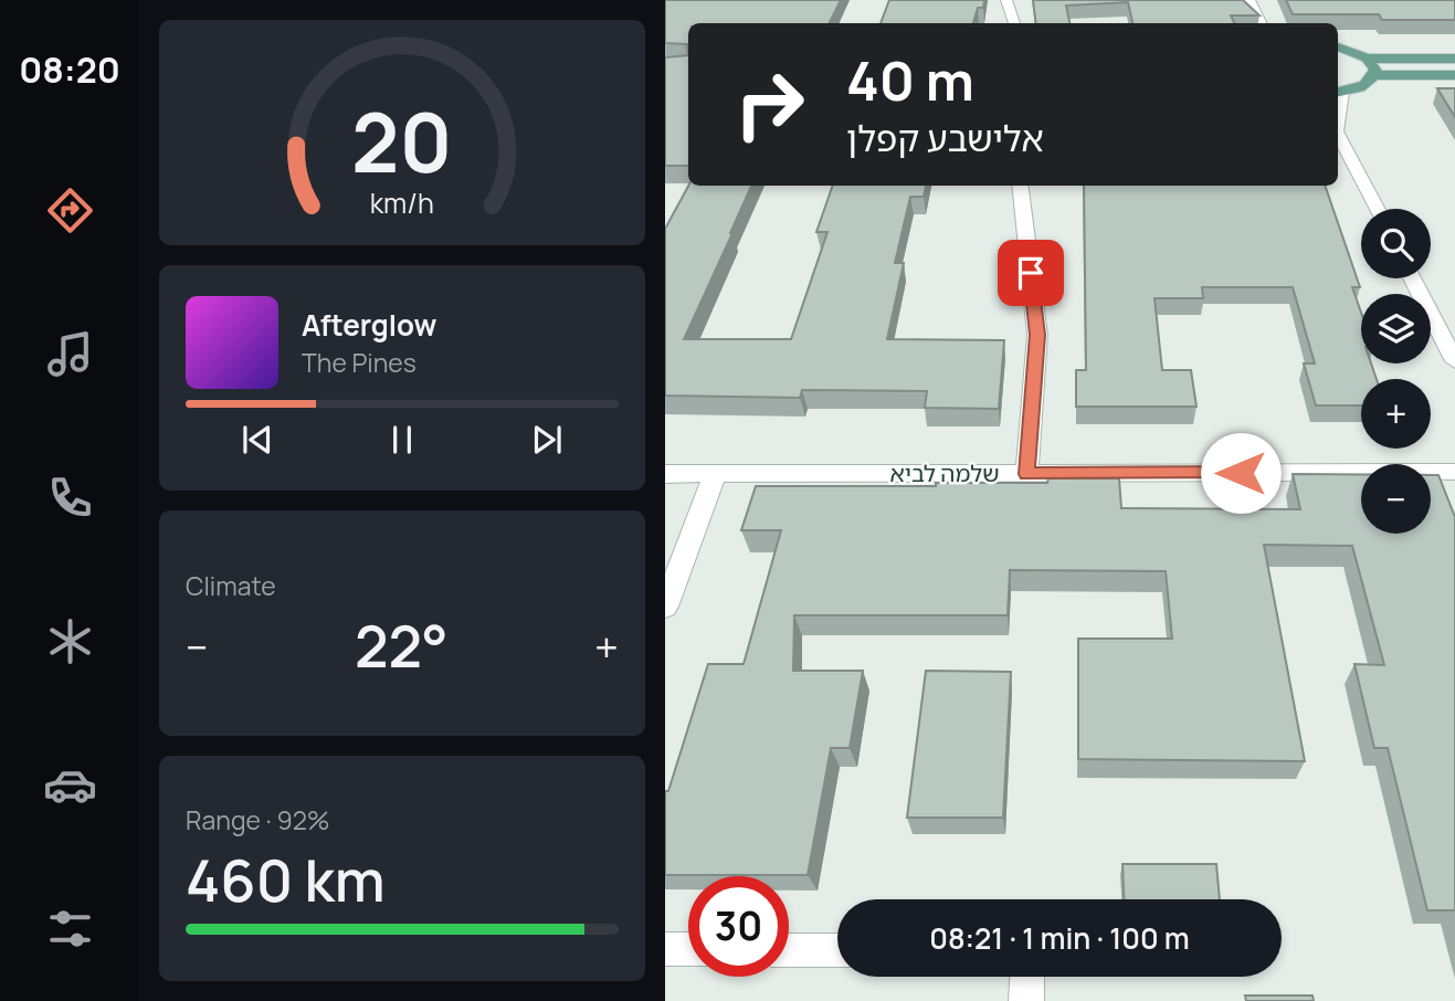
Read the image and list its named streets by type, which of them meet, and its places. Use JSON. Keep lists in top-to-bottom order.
{
  "streets": {
    "street": ["שלמה לביא"]
  },
  "page": {
    "tabs": "08:20",
    "turn": ["40 m", "אלישבע קפלן"],
    "map_buttons": ["+", "−"],
    "song": ["Afterglow", "The Pines"],
    "tile": [
      "Climate",
      ["Range · 92%", "460 km"]
    ],
    "heat": ["−", "22°", "+"],
    "limit": "30",
    "trip": "08:21 · 1 min · 100 m",
    "gauge": ["20", "km/h"]
  }
}
